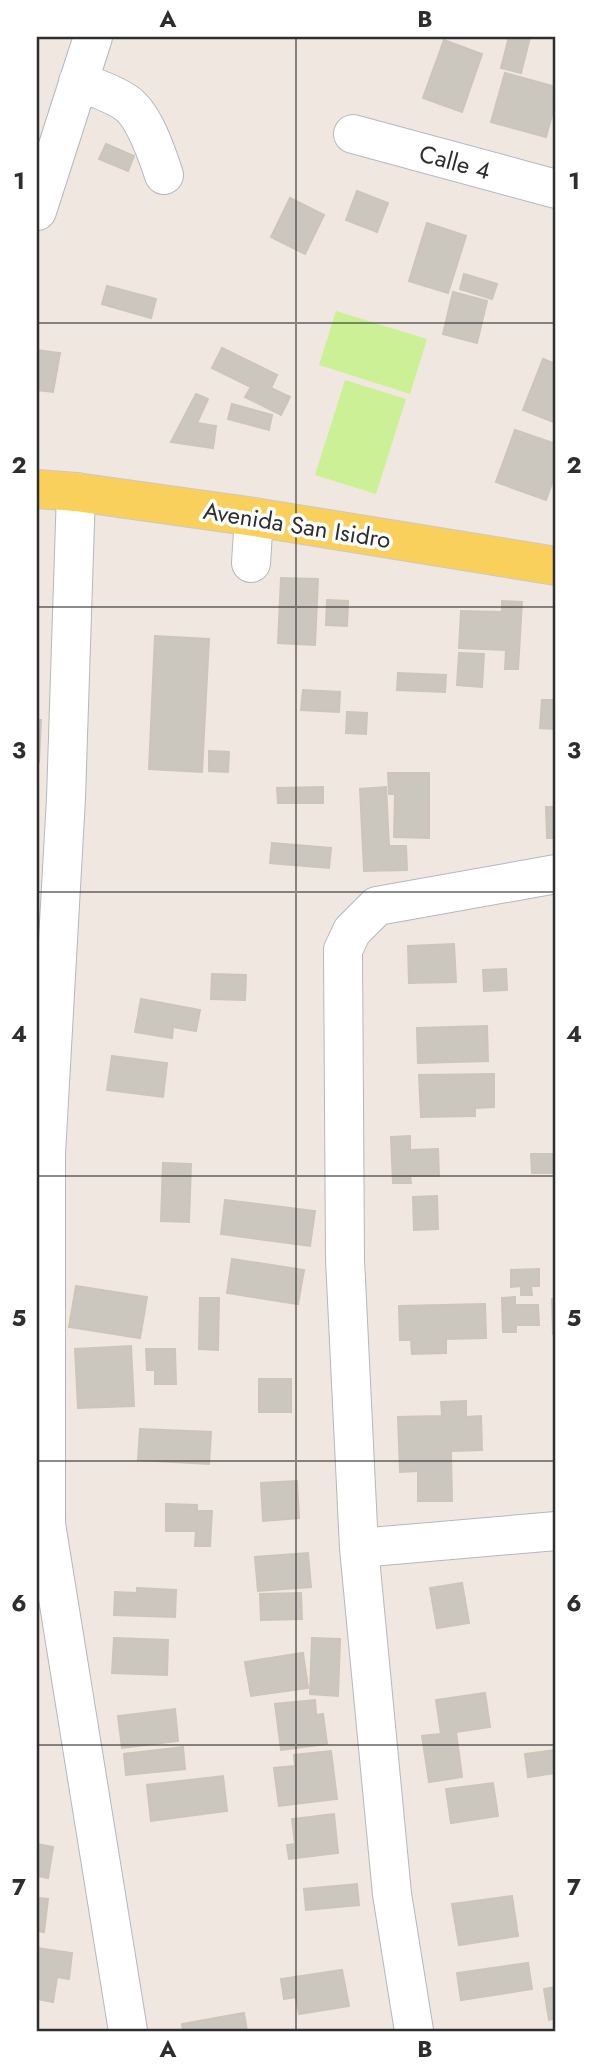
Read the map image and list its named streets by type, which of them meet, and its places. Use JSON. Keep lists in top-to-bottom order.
{
  "streets": {
    "main road": ["Avenida San Isidro"],
    "street": ["Calle 4"]
  },
  "grid": {
    "columns": ["A", "B"],
    "rows": [
      "1",
      "2",
      "3",
      "4",
      "5",
      "6",
      "7"
    ]
  }
}
